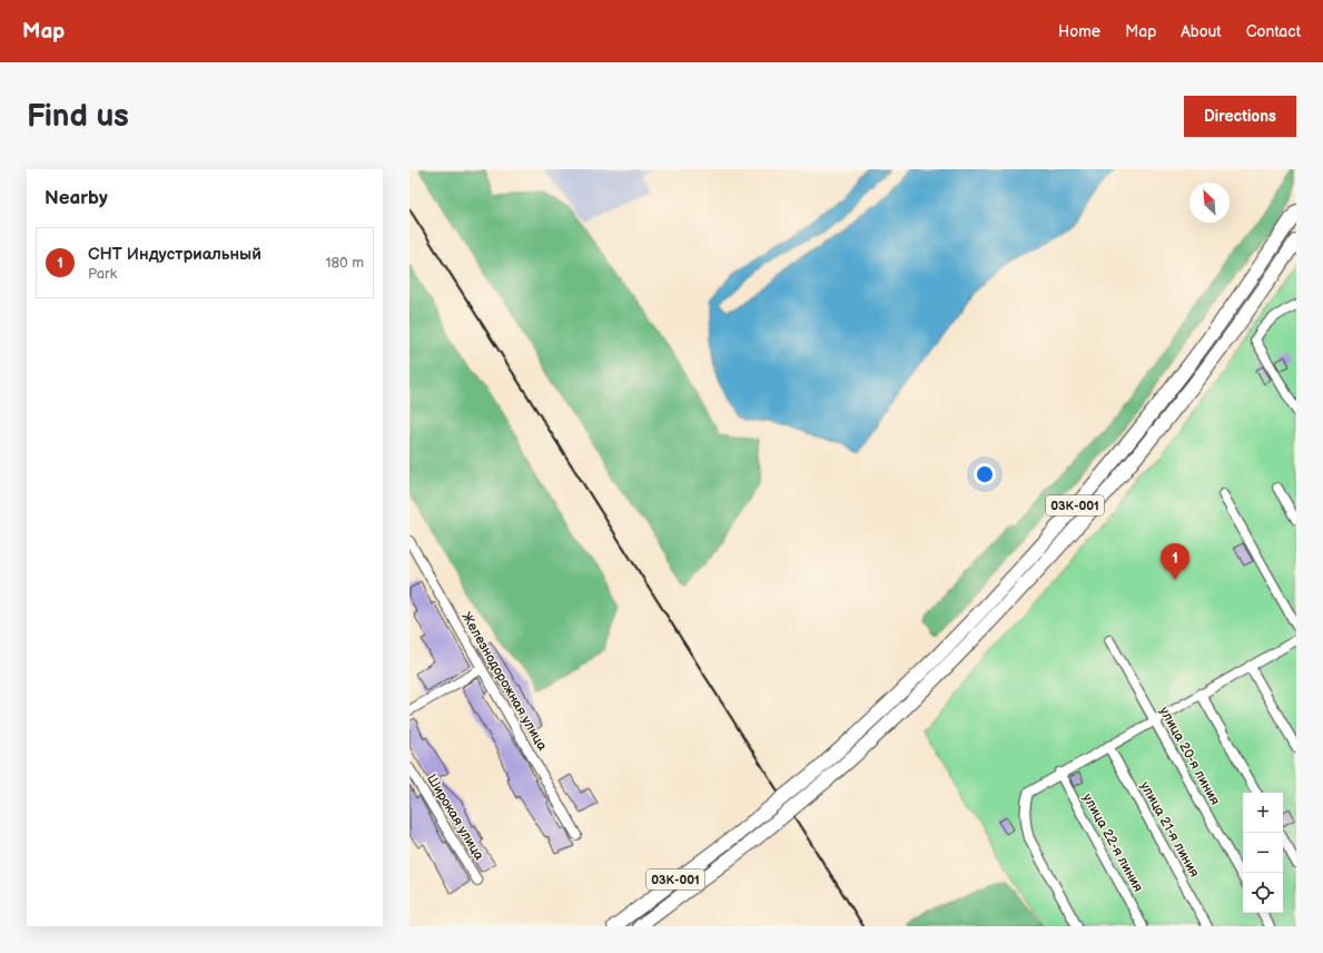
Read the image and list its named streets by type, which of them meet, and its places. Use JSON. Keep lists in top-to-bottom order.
{
  "streets": {
    "main road": ["03К-001"],
    "street": [
      "Железнодорожная улица",
      "улица 20-я линия",
      "Широкая улица",
      "улица 21-я линия",
      "улица 22-я линия"
    ]
  },
  "north": "top left",
  "page": {
    "header": "Map",
    "nav": [
      "Home",
      "Map",
      "About",
      "Contact"
    ],
    "buttons": "Directions",
    "title": "Find us",
    "heading": "Nearby",
    "list": [
      {
        "mark": "1",
        "name": "СНТ Индустриальный",
        "note": "Park",
        "value": "180 m"
      }
    ],
    "pins": "1",
    "map_buttons": ["+", "−"]
  }
}
